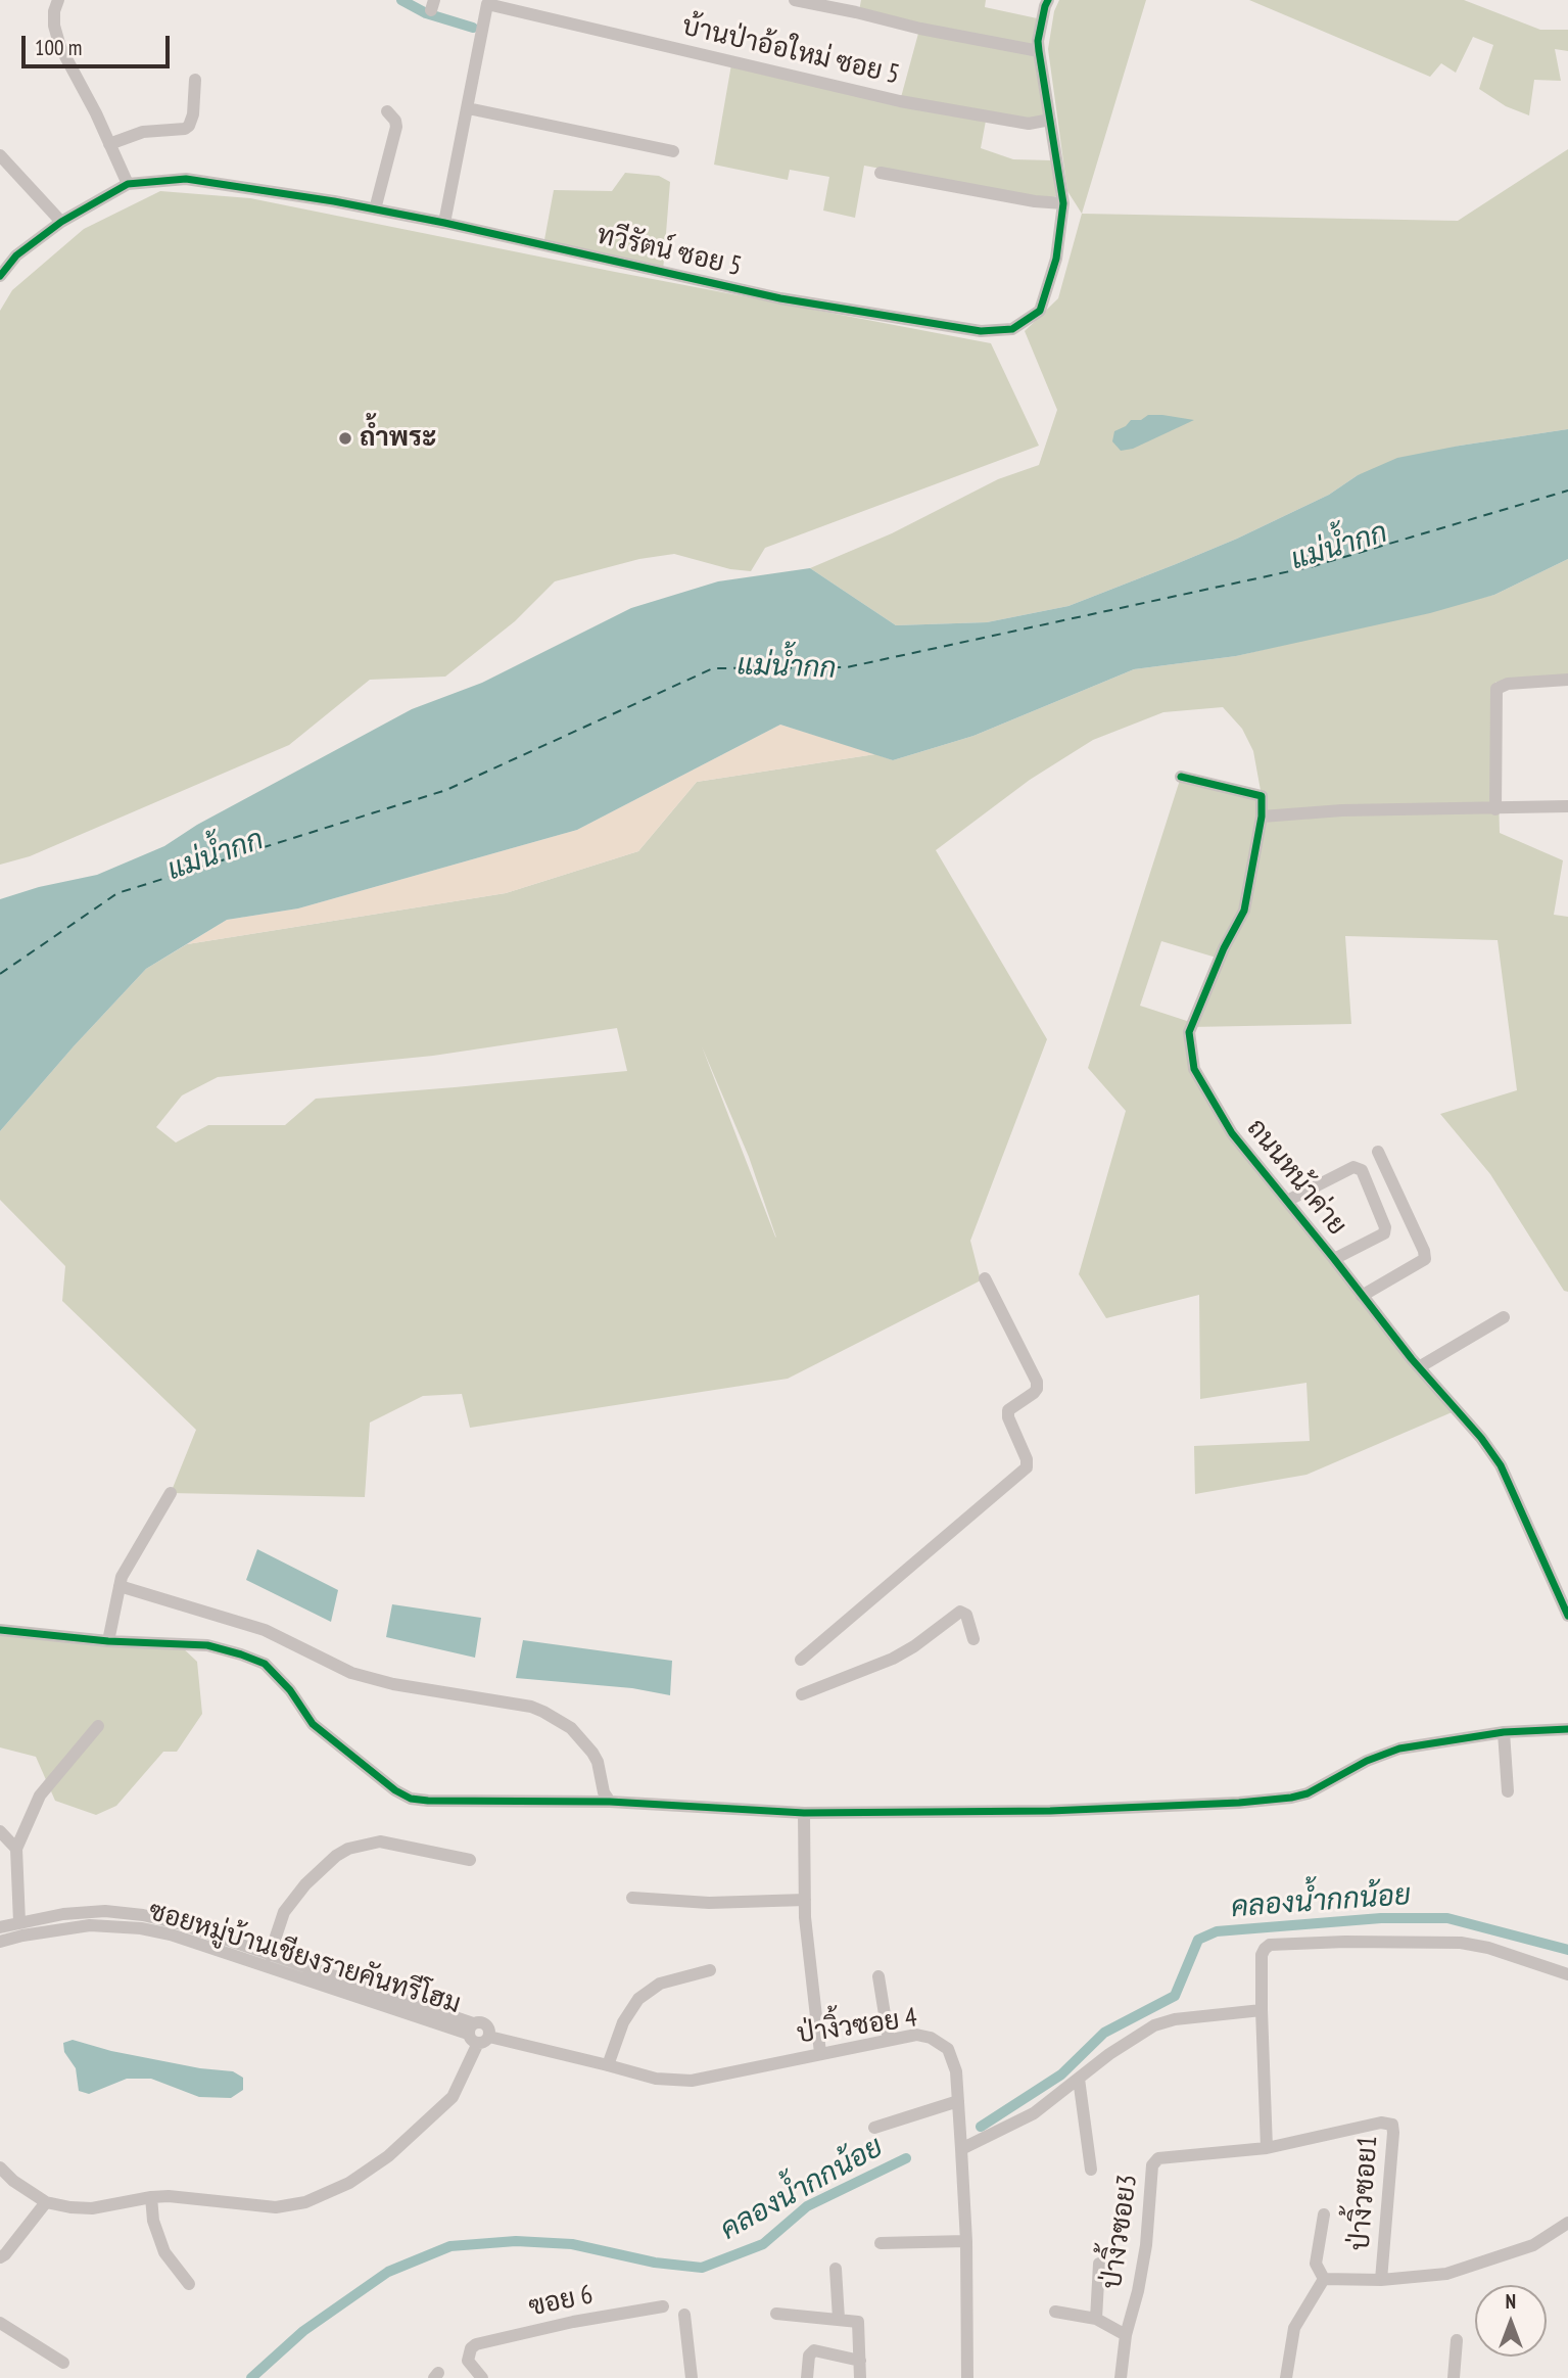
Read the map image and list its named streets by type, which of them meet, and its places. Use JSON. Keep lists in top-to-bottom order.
{
  "streets": {
    "street": [
      "บ้านป่าอ้อใหม่ ซอย 5",
      "ทวีรัตน์ ซอย 5",
      "ถนนหน้าค่าย",
      "ซอยหมู่บ้านเชียงรายคันทรีโฮม",
      "ป่างิ้วซอย 4",
      "ป่างิ้วซอย1",
      "ป่างิ้วซอย3",
      "ฃอย 6"
    ]
  },
  "crossings": [
    ["บ้านป่าอ้อใหม่ ซอย 5", "ทวีรัตน์ ซอย 5"],
    ["ซอยหมู่บ้านเชียงรายคันทรีโฮม", "ป่างิ้วซอย 4"],
    ["ป่างิ้วซอย1", "ป่างิ้วซอย3"]
  ],
  "water": ["แม่น้ำกก", "คลองน้ำกกน้อย"],
  "places": ["ถ้ำพระ"],
  "scale_bar": "100 m",
  "north": "top"
}
